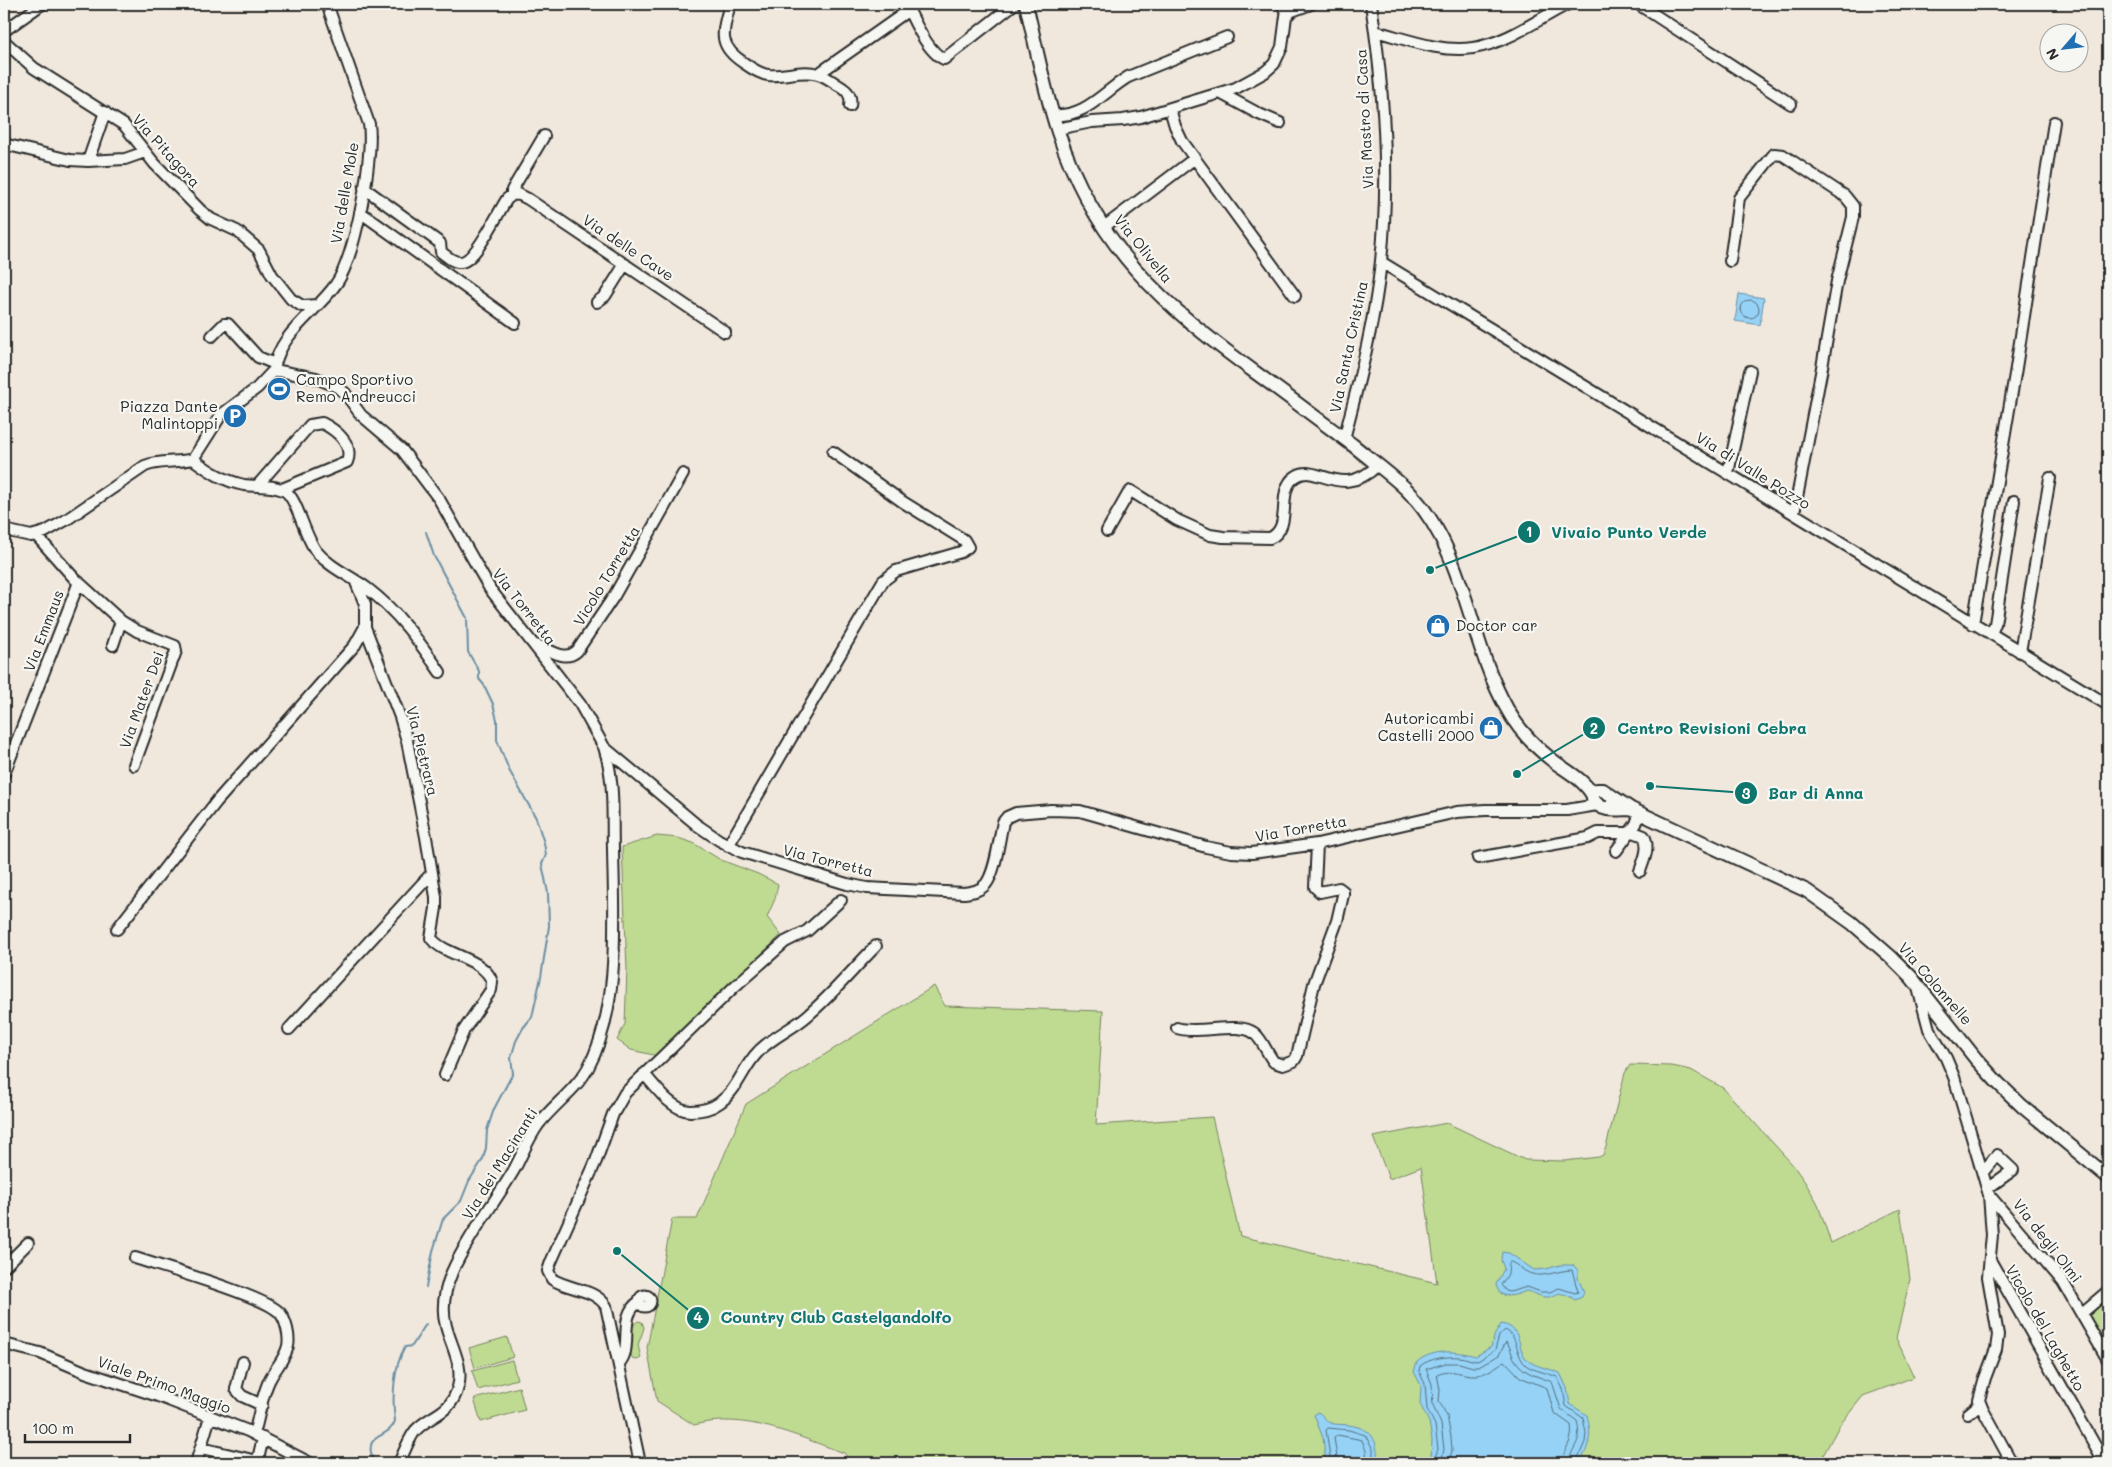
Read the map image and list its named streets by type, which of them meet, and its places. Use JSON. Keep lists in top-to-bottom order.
{
  "streets": {
    "main road": ["Via Olivella", "Via Colonnelle"],
    "street": [
      "Via Mastro di Casa",
      "Via Pitagora",
      "Via delle Mole",
      "Via delle Cave",
      "Via Santa Cristina",
      "Via di Valle Pozzo",
      "Vicolo Torretta",
      "Via Torretta",
      "Via Emmaus",
      "Via Mater Dei",
      "Via Pietrara",
      "Via dei Macinanti",
      "Via degli Olmi",
      "Vicolo del Laghetto",
      "Viale Primo Maggio"
    ]
  },
  "crossings": [
    ["Via Mastro di Casa", "Via Santa Cristina"],
    ["Via Mastro di Casa", "Via di Valle Pozzo"],
    ["Via Pitagora", "Via delle Mole"],
    ["Via delle Mole", "Via Torretta"],
    ["Via Olivella", "Via Santa Cristina"],
    ["Via Olivella", "Via Colonnelle"],
    ["Via Santa Cristina", "Via di Valle Pozzo"],
    ["Via Santa Cristina", "Via Colonnelle"],
    ["Vicolo Torretta", "Via Torretta"],
    ["Via Torretta", "Via Colonnelle"],
    ["Via Torretta", "Via dei Macinanti"],
    ["Via Emmaus", "Via Mater Dei"],
    ["Via Colonnelle", "Vicolo del Laghetto"],
    ["Via degli Olmi", "Vicolo del Laghetto"]
  ],
  "places": {
    "sports": ["Campo Sportivo Remo Andreucci"],
    "parking": ["Piazza Dante Malintoppi"],
    "other": [
      "Vivaio Punto Verde",
      "Centro Revisioni Cebra",
      "Bar di Anna",
      "Country Club Castelgandolfo"
    ],
    "shop": ["Doctor car", "Autoricambi Castelli 2000"]
  },
  "scale_bar": "100 m",
  "north": "bottom left"
}
